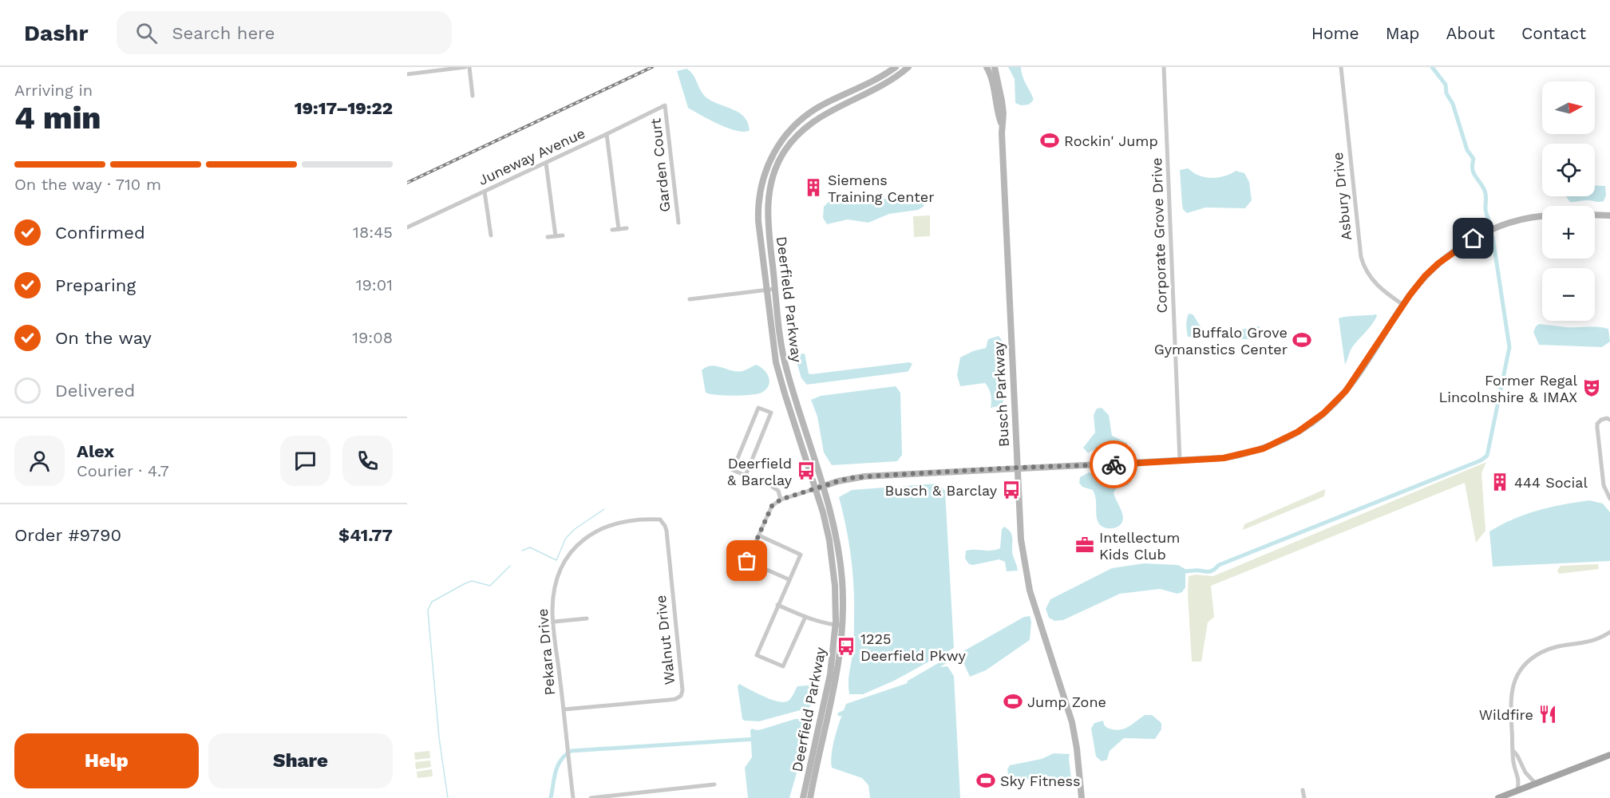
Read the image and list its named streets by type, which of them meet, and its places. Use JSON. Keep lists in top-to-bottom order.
{
  "streets": {
    "street": [
      "Juneway Avenue",
      "Garden Court",
      "Asbury Drive",
      "Corporate Grove Drive",
      "Deerfield Parkway",
      "Busch Parkway",
      "Walnut Drive",
      "Pekara Drive"
    ]
  },
  "crossings": [
    ["Juneway Avenue", "Garden Court"],
    ["Walnut Drive", "Pekara Drive"]
  ],
  "places": {
    "sports": [
      "Rockin' Jump",
      "Buffalo Grove Gymanstics Center",
      "Jump Zone",
      "Sky Fitness"
    ],
    "building": ["Siemens Training Center", "444 Social"],
    "theatre": ["Former Regal Lincolnshire & IMAX"],
    "bus stop": ["Deerfield & Barclay", "Busch & Barclay", "1225 Deerfield Pkwy"],
    "office": ["Intellectum Kids Club"],
    "restaurant": ["Wildfire"]
  },
  "north": "right",
  "page": {
    "header": "Dashr",
    "search": "Search here",
    "nav": [
      "Home",
      "Map",
      "About",
      "Contact"
    ],
    "heading": ["4 min", "Arriving in", "19:17–19:22"],
    "panel": [
      "Alex",
      "Courier · 4.7",
      "Order #9790",
      "$41.77"
    ],
    "map_buttons": ["+", "−"],
    "bar": "On the way · 710 m",
    "list": [
      ["Confirmed", "18:45"],
      ["Preparing", "19:01"],
      ["On the way", "19:08"],
      "Delivered"
    ],
    "buttons": ["Help", "Share"]
  }
}
